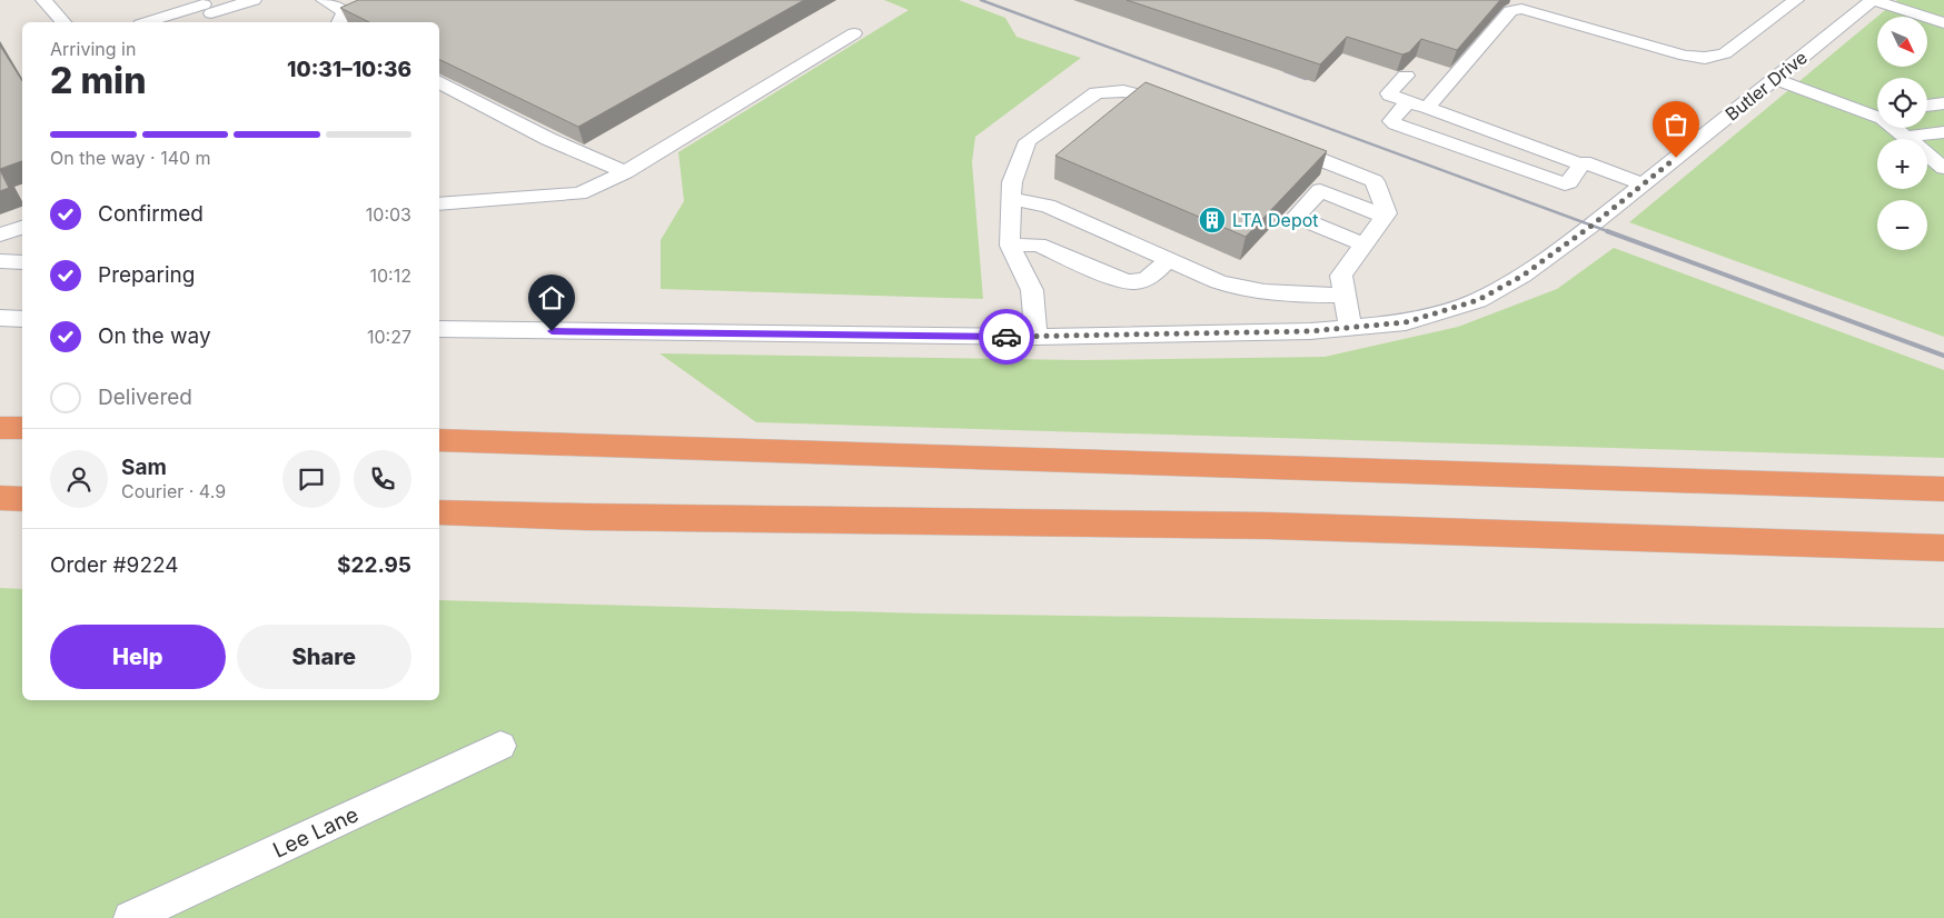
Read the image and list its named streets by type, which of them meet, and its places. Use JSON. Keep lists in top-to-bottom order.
{
  "streets": {
    "street": ["Butler Drive", "Lee Lane"]
  },
  "places": {
    "building": ["LTA Depot"]
  },
  "north": "bottom right",
  "page": {
    "map_buttons": ["+", "−"],
    "heading": ["2 min", "Arriving in", "10:31–10:36"],
    "panel": [
      "Sam",
      "Courier · 4.9",
      "Order #9224",
      "$22.95"
    ],
    "bar": "On the way · 140 m",
    "list": [
      ["Confirmed", "10:03"],
      ["Preparing", "10:12"],
      ["On the way", "10:27"],
      "Delivered"
    ],
    "buttons": ["Help", "Share"]
  }
}
